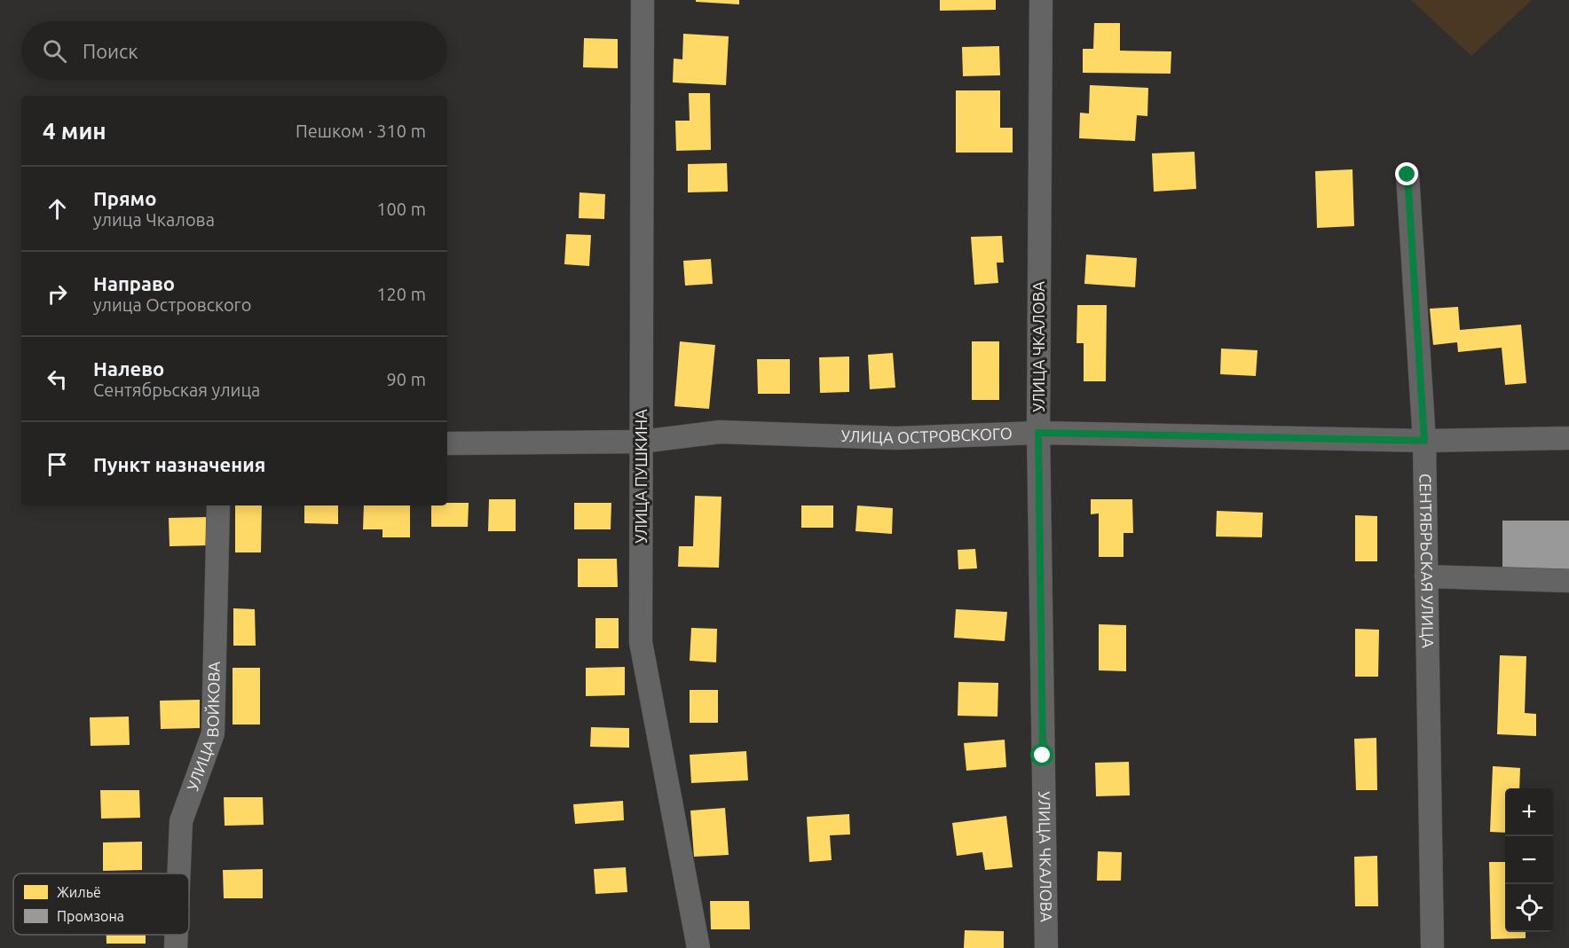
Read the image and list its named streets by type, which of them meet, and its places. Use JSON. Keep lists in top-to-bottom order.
{
  "streets": {
    "street": [
      "УЛИЦА ЧКАЛОВА",
      "УЛИЦА ОСТРОВСКОГО",
      "УЛИЦА ПУШКИНА",
      "СЕНТЯБРЬСКАЯ УЛИЦА",
      "УЛИЦА ВОЙКОВА"
    ]
  },
  "crossings": [
    ["УЛИЦА ЧКАЛОВА", "УЛИЦА ОСТРОВСКОГО"],
    ["УЛИЦА ОСТРОВСКОГО", "УЛИЦА ПУШКИНА"],
    ["УЛИЦА ОСТРОВСКОГО", "СЕНТЯБРЬСКАЯ УЛИЦА"]
  ],
  "legend": ["Жильё", "Промзона"],
  "page": {
    "search": "Поиск",
    "heading": ["4 мин", "Пешком · 310 m"],
    "list": [
      ["Прямо", "улица Чкалова", "100 m"],
      ["Направо", "улица Островского", "120 m"],
      ["Налево", "Сентябрьская улица", "90 m"],
      "Пункт назначения"
    ],
    "map_buttons": ["+", "−"]
  }
}
